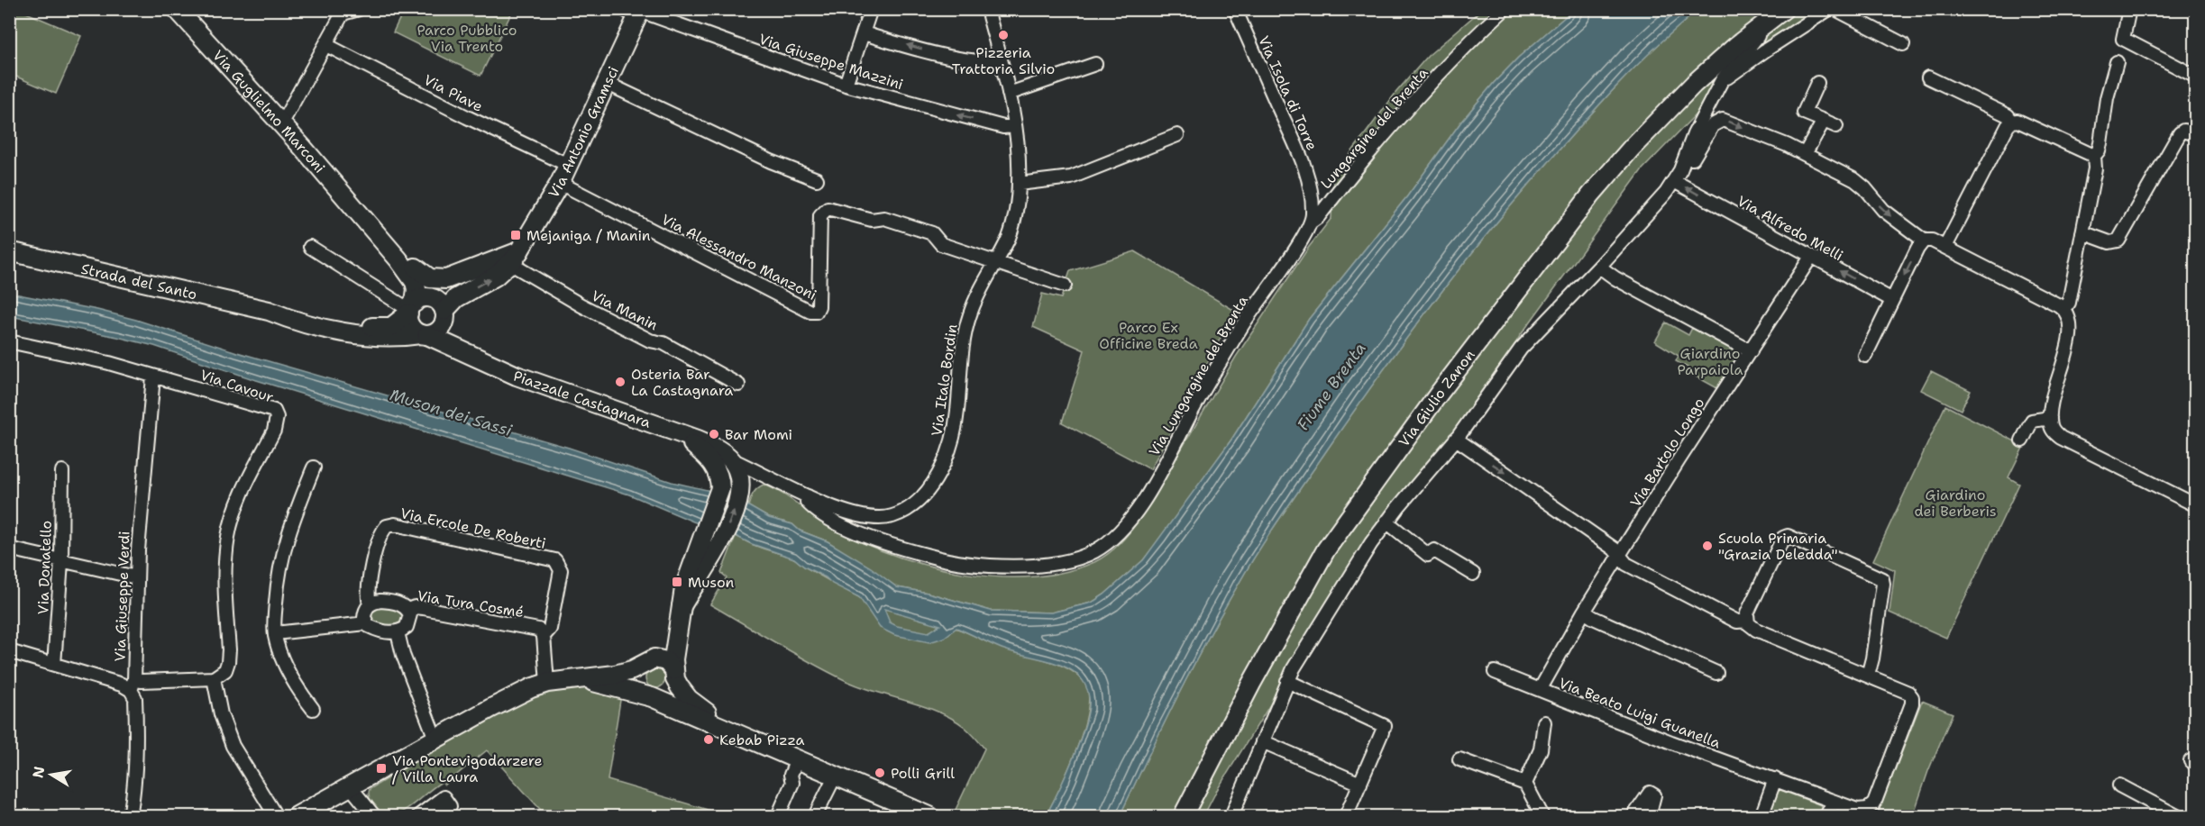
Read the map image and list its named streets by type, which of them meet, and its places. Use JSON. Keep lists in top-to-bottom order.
{
  "streets": {
    "main road": [
      "Via Guglielmo Marconi",
      "Via Antonio Gramsci",
      "Strada del Santo",
      "Via Giulio Zanon",
      "Piazzale Castagnara"
    ],
    "street": [
      "Via Giuseppe Mazzini",
      "Via Piave",
      "Via Isola di Torre",
      "Lungargine del Brenta",
      "Via Alfredo Melli",
      "Via Alessandro Manzoni",
      "Via Manin",
      "Via Lungargine del Brenta",
      "Via Italo Bordin",
      "Via Cavour",
      "Via Bartolo Longo",
      "Via Ercole De Roberti",
      "Via Donatello",
      "Via Giuseppe Verdi",
      "Via Tura Cosmé",
      "Via Beato Luigi Guanella"
    ]
  },
  "crossings": [
    ["Via Giuseppe Mazzini", "Via Antonio Gramsci"],
    ["Via Giuseppe Mazzini", "Via Italo Bordin"],
    ["Via Piave", "Via Antonio Gramsci"],
    ["Via Isola di Torre", "Lungargine del Brenta"],
    ["Via Guglielmo Marconi", "Via Antonio Gramsci"],
    ["Via Guglielmo Marconi", "Strada del Santo"],
    ["Via Guglielmo Marconi", "Piazzale Castagnara"],
    ["Lungargine del Brenta", "Via Lungargine del Brenta"],
    ["Via Antonio Gramsci", "Via Alessandro Manzoni"],
    ["Via Antonio Gramsci", "Strada del Santo"],
    ["Via Antonio Gramsci", "Via Manin"],
    ["Via Antonio Gramsci", "Piazzale Castagnara"],
    ["Via Alfredo Melli", "Via Giulio Zanon"],
    ["Via Alfredo Melli", "Via Bartolo Longo"],
    ["Via Alessandro Manzoni", "Via Italo Bordin"],
    ["Strada del Santo", "Piazzale Castagnara"],
    ["Via Lungargine del Brenta", "Via Italo Bordin"],
    ["Via Italo Bordin", "Piazzale Castagnara"],
    ["Via Cavour", "Via Giuseppe Verdi"],
    ["Via Bartolo Longo", "Via Beato Luigi Guanella"],
    ["Via Ercole De Roberti", "Via Tura Cosmé"]
  ],
  "water": ["Fiume Brenta", "Muson dei Sassi"],
  "parks": [
    "Parco Pubblico Via Trento",
    "Parco Ex Officine Breda",
    "Giardino Parpaiola",
    "Giardino dei Berberis"
  ],
  "places": {
    "other": [
      "Pizzeria Trattoria Silvio",
      "Osteria Bar La Castagnara",
      "Bar Momi",
      "Scuola Primaria \"Grazia Deledda\"",
      "Kebab Pizza",
      "Polli Grill"
    ],
    "transit": ["Mejaniga / Manin", "Muson", "Via Pontevigodarzere / Villa Laura"]
  },
  "north": "left"
}
